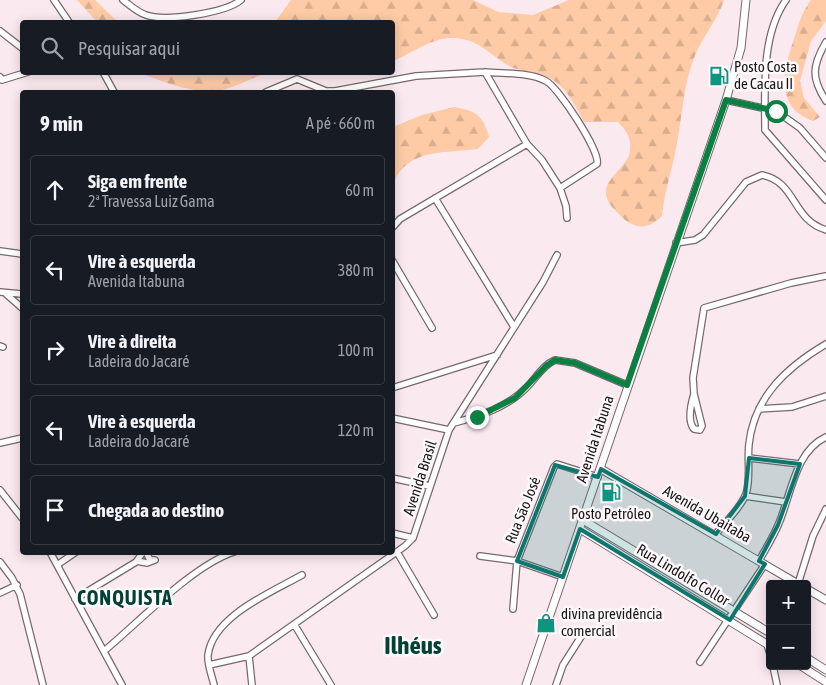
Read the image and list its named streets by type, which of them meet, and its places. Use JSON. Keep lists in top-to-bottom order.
{
  "streets": {
    "main road": ["Avenida Itabuna", "Avenida Ubaitaba", "Rua Lindolfo Collor"],
    "street": ["Avenida Brasil", "Rua São José"]
  },
  "crossings": [
    ["Avenida Itabuna", "Rua São José"],
    ["Avenida Itabuna", "Avenida Ubaitaba"],
    ["Avenida Itabuna", "Rua Lindolfo Collor"],
    ["Rua São José", "Avenida Ubaitaba"]
  ],
  "districts": ["CONQUISTA", "Ilhéus"],
  "places": {
    "fuel station": ["Posto Costa de Cacau II", "Posto Petróleo"],
    "shop": ["divina previdência comercial"]
  },
  "page": {
    "search": "Pesquisar aqui",
    "heading": ["9 min", "A pé · 660 m"],
    "list": [
      ["Siga em frente", "2ª Travessa Luiz Gama", "60 m"],
      ["Vire à esquerda", "Avenida Itabuna", "380 m"],
      ["Vire à direita", "Ladeira do Jacaré", "100 m"],
      ["Vire à esquerda", "Ladeira do Jacaré", "120 m"],
      "Chegada ao destino"
    ],
    "map_buttons": ["+", "−"]
  }
}
